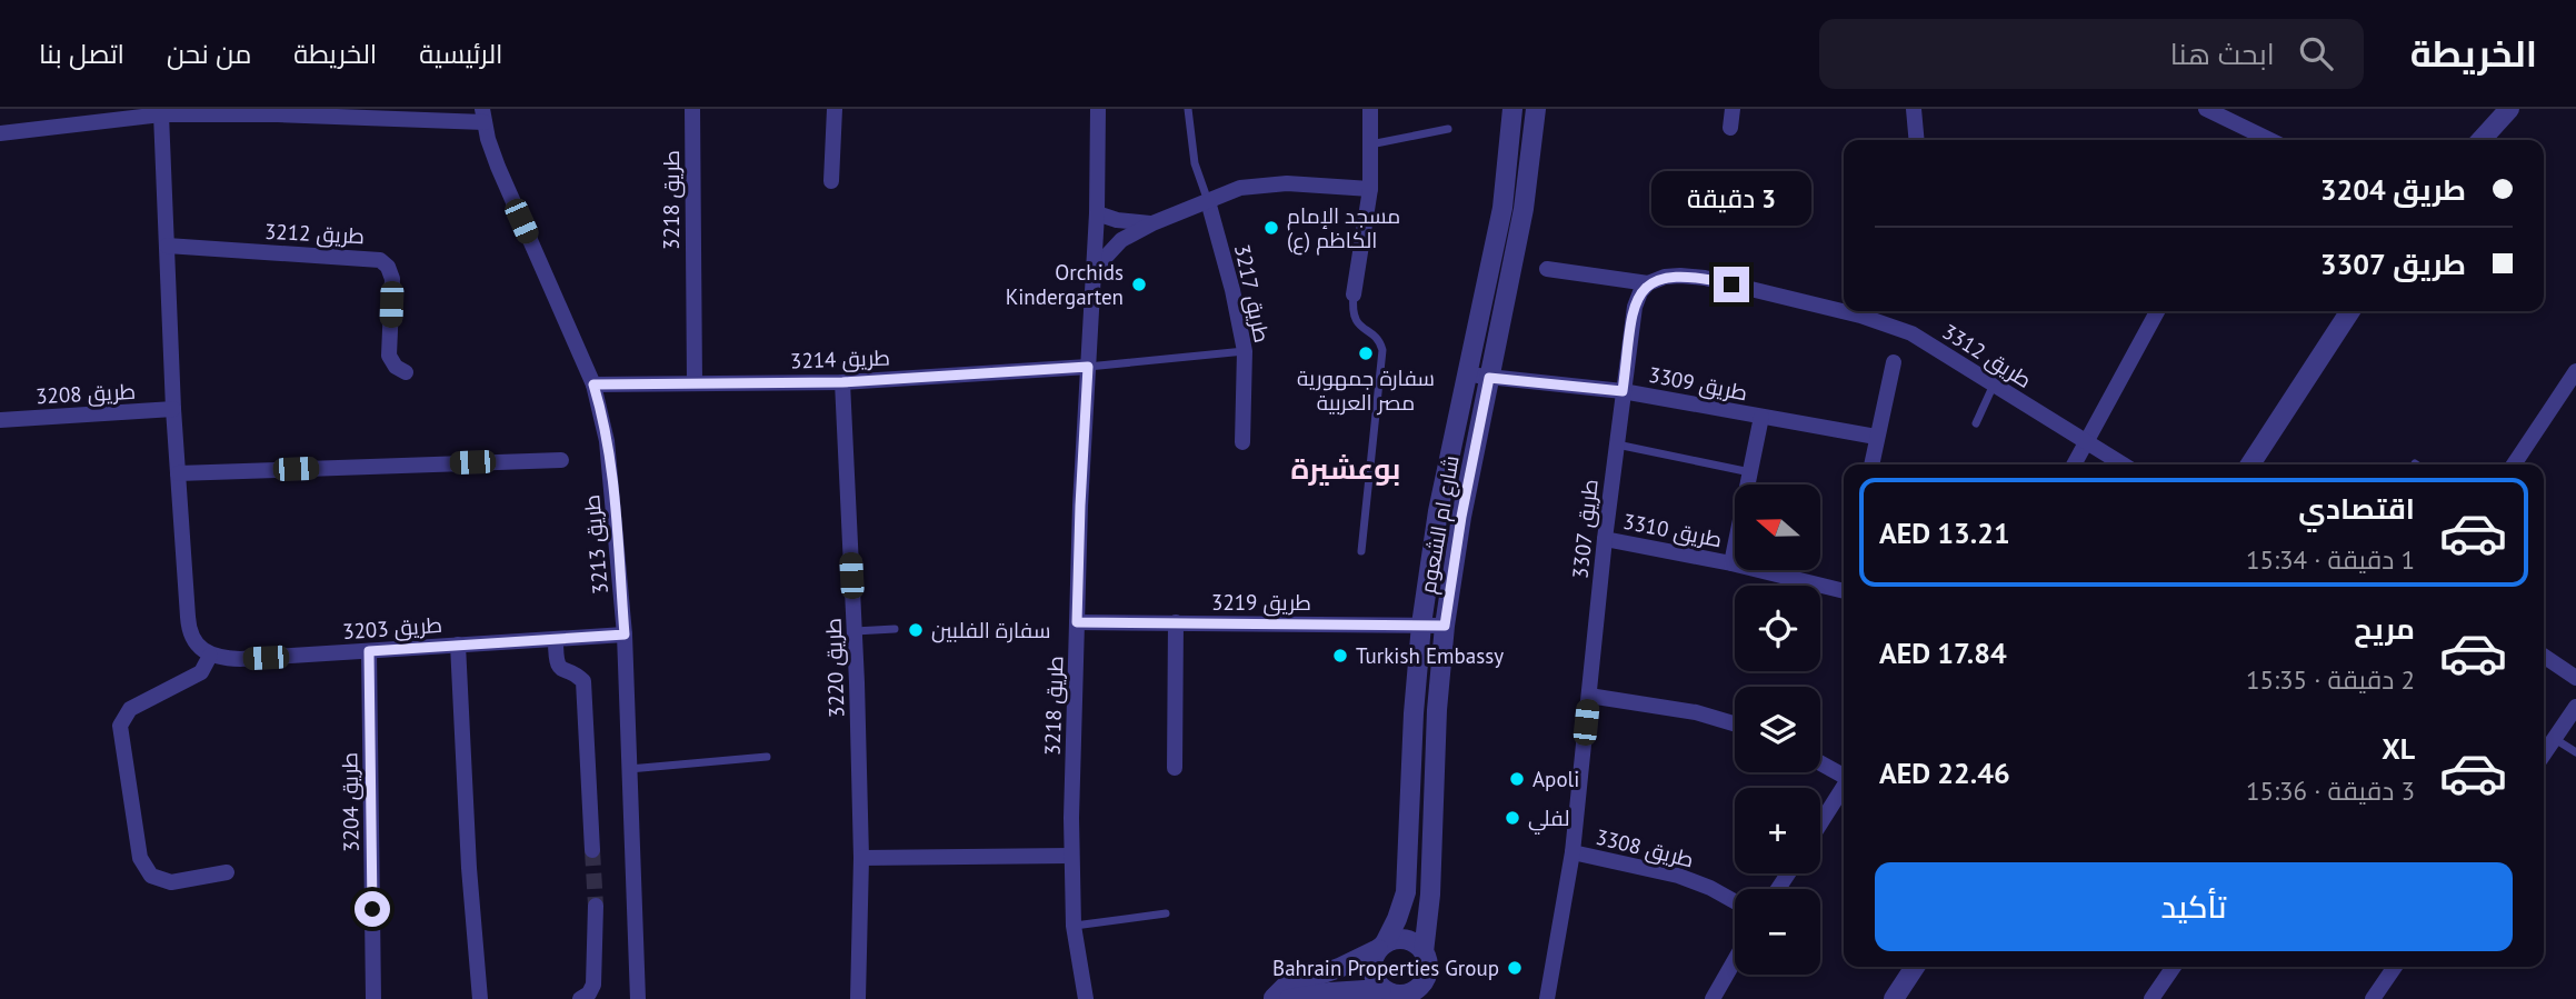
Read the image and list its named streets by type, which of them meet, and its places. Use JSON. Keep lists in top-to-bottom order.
{
  "streets": {
    "street": [
      "طريق 3218",
      "طريق 3212",
      "طريق 3217",
      "طريق 3312",
      "طريق 3214",
      "طريق 3309",
      "طريق 3208",
      "شارع ام الشعوم",
      "طريق 3307",
      "طريق 3310",
      "طريق 3213",
      "طريق 3219",
      "طريق 3203",
      "طريق 3220",
      "طريق 3204",
      "طريق 3308"
    ]
  },
  "crossings": [
    ["طريق 3218", "طريق 3214"],
    ["طريق 3218", "طريق 3219"],
    ["طريق 3214", "طريق 3213"],
    ["طريق 3214", "طريق 3220"],
    ["طريق 3309", "شارع ام الشعوم"],
    ["طريق 3309", "طريق 3307"],
    ["طريق 3309", "طريق 3310"],
    ["شارع ام الشعوم", "طريق 3219"],
    ["طريق 3307", "طريق 3310"],
    ["طريق 3307", "طريق 3308"],
    ["طريق 3213", "طريق 3203"],
    ["طريق 3203", "طريق 3204"]
  ],
  "districts": ["بوعشيرة"],
  "places": [
    "مسجد الإمام الكاظم (ع)",
    "Orchids Kindergarten",
    "سفارة جمهورية مصر العربية",
    "سفارة الفلبين",
    "Turkish Embassy",
    "Apoli",
    "لفلي",
    "Bahrain Properties Group"
  ],
  "north": "left",
  "page": {
    "header": "الخريطة",
    "search": "ابحث هنا",
    "nav": [
      "الرئيسية",
      "الخريطة",
      "من نحن",
      "اتصل بنا"
    ],
    "banner": ["طريق 3204", "طريق 3307"],
    "bubble": "3 دقيقة",
    "list": [
      {
        "name": "اقتصادي",
        "note": "1 دقيقة · 15:34",
        "value": "AED 13.21"
      },
      {
        "name": "مريح",
        "note": "2 دقيقة · 15:35",
        "value": "AED 17.84"
      },
      {
        "name": "XL",
        "note": "3 دقيقة · 15:36",
        "value": "AED 22.46"
      }
    ],
    "map_buttons": ["+", "−"],
    "buttons": "تأكيد"
  }
}
